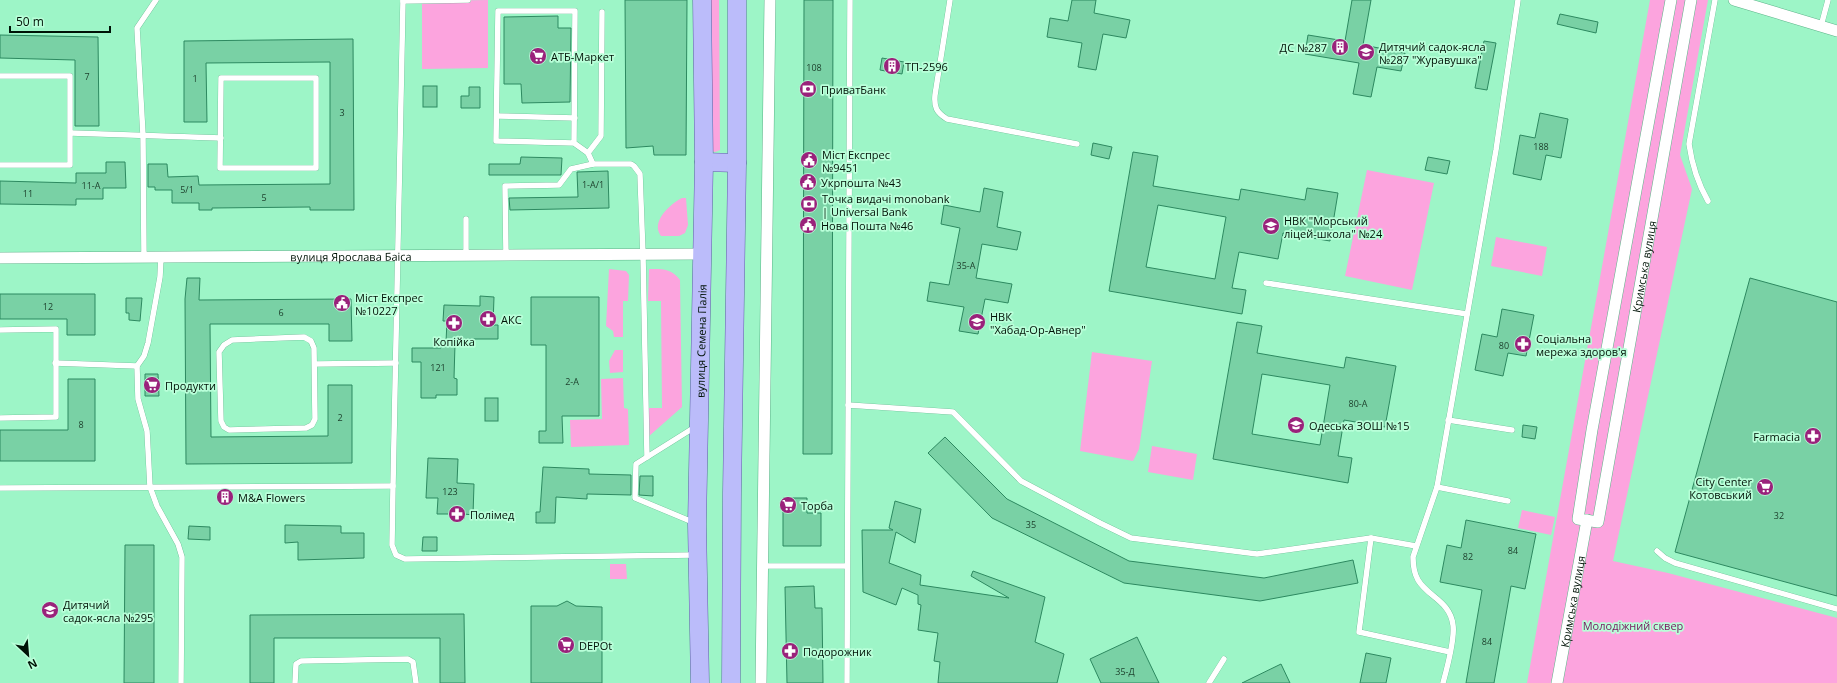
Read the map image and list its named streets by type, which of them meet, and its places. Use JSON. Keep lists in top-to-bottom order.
{
  "streets": {
    "main road": ["вулиця Семена Палія"],
    "street": ["вулиця Ярослава Баіса", "Кримська вулиця"]
  },
  "crossings": [
    ["вулиця Ярослава Баіса", "вулиця Семена Палія"]
  ],
  "parks": ["Молодіжний сквер"],
  "places": {
    "building": ["ДС №287", "ТП-2596", "M&A Flowers"],
    "school or university": [
      "Дитячий садок-ясла №287 \"Журавушка\"",
      "НВК \"Морський ліцей-школа\" №24",
      "НВК \"Хабад-Ор-Авнер\"",
      "Одеська ЗОШ №15",
      "Дитячий садок-ясла №295"
    ],
    "supermarket": [
      "АТБ-Маркет",
      "Продукти",
      "City Center Котовський",
      "Торба",
      "DEPOt"
    ],
    "bank": ["ПриватБанк", "Точка видачі monobank | Universal Bank"],
    "public building": [
      "Міст Експрес №9451",
      "Укрпошта №43",
      "Нова Пошта №46",
      "Міст Експрес №10227"
    ],
    "pharmacy": [
      "АКС",
      "Копійка",
      "Соціальна мережа здоров'я",
      "Farmacia",
      "Полімед",
      "Подорожник"
    ]
  },
  "house_numbers": [
    "108",
    "7",
    "1",
    "3",
    "188",
    "1-А/1",
    "11-А",
    "5/1",
    "11",
    "5",
    "35-А",
    "12",
    "6",
    "80",
    "121",
    "2-А",
    "80-А",
    "2",
    "8",
    "123",
    "32",
    "35",
    "84",
    "82",
    "84",
    "35-Д"
  ],
  "scale_bar": "50 m",
  "north": "bottom right"
}
